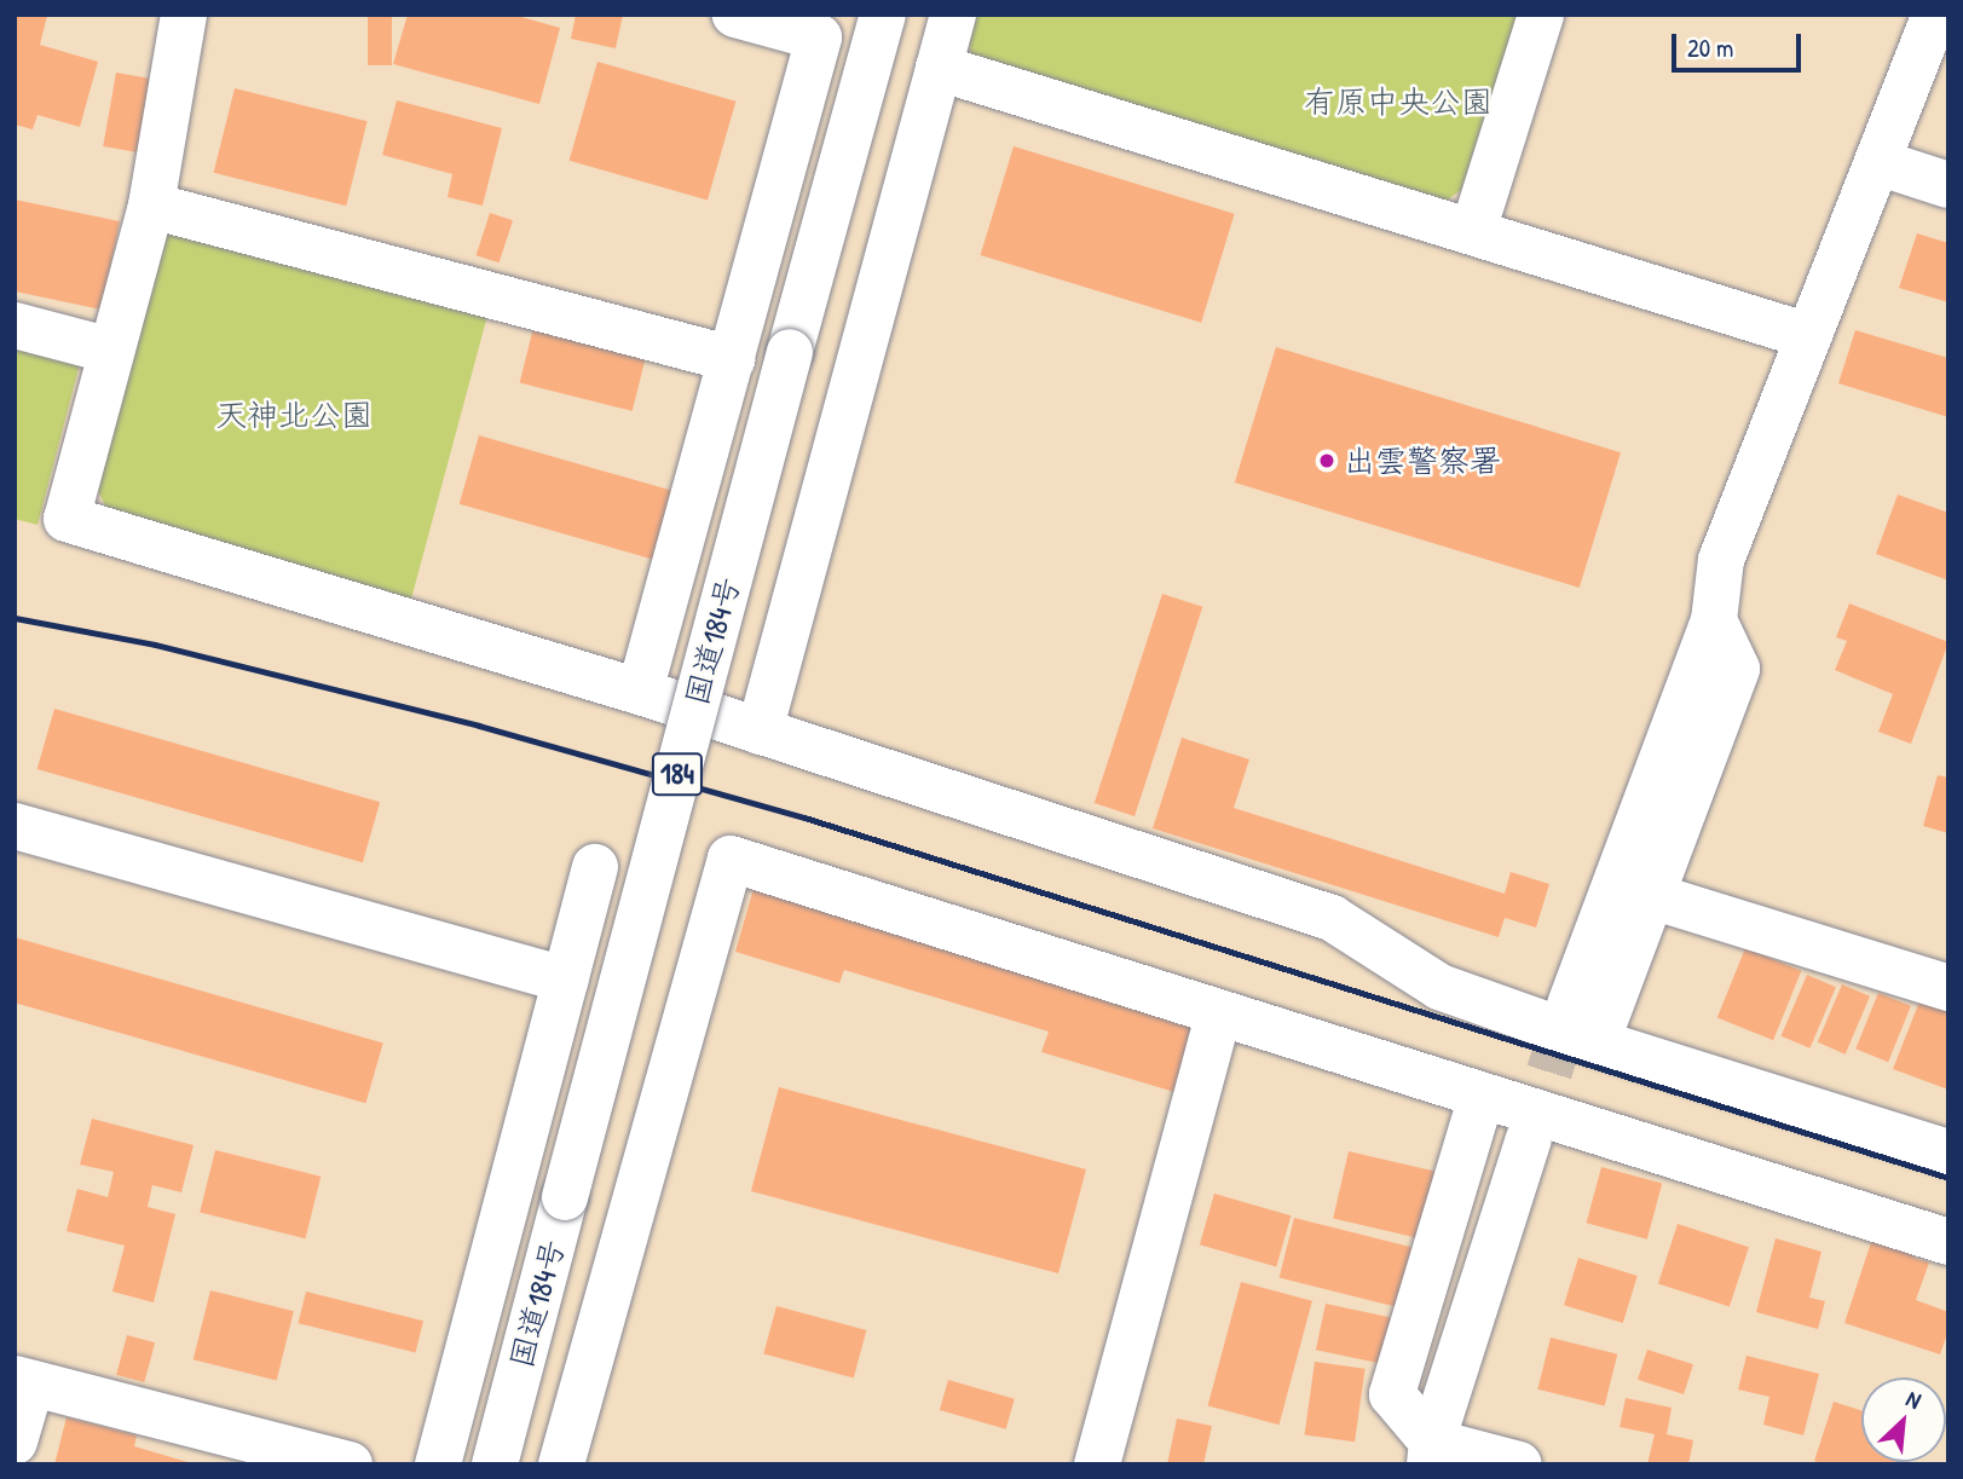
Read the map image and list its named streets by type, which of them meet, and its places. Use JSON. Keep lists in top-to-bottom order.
{
  "streets": {
    "main road": ["国道184号", "184"]
  },
  "parks": ["有原中央公園", "天神北公園"],
  "places": ["出雲警察署"],
  "scale_bar": "20 m",
  "north": "top right"
}
